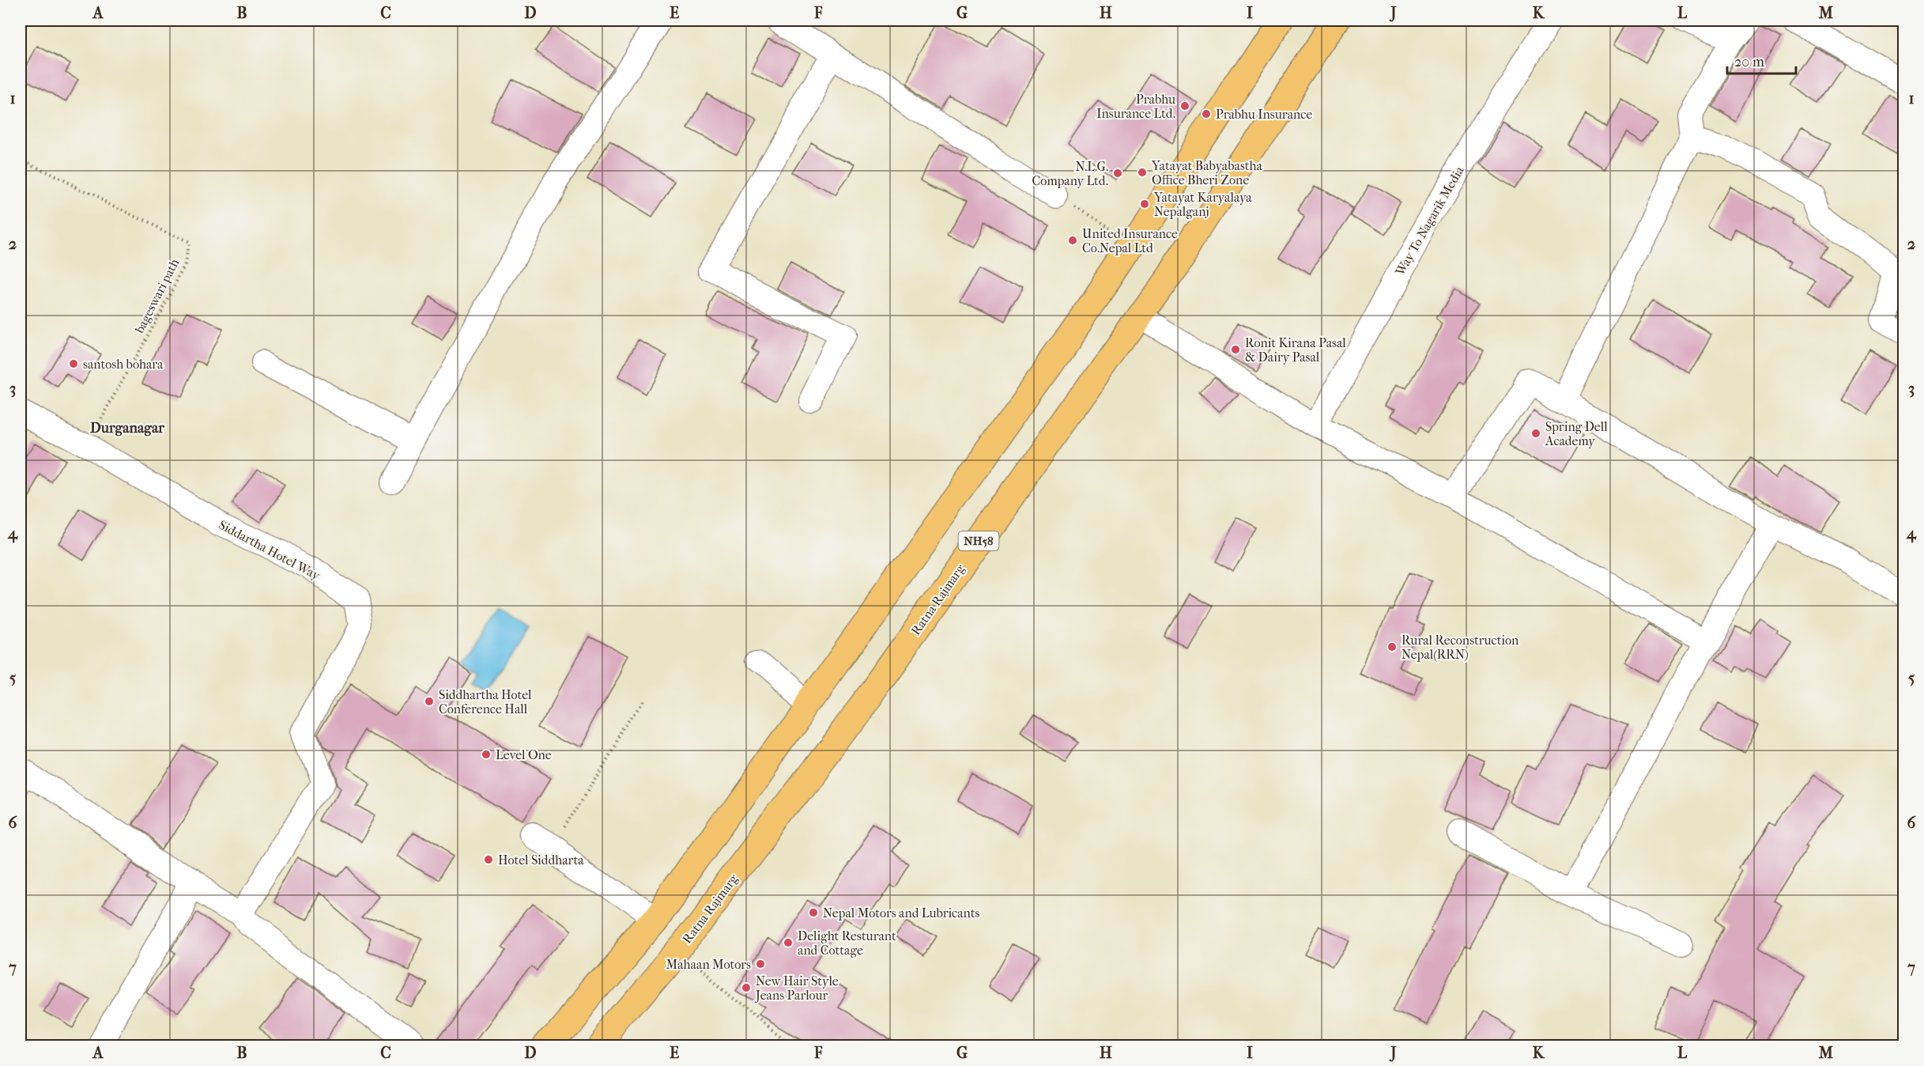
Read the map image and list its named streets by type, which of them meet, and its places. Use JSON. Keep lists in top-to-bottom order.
{
  "streets": {
    "highway": ["NH58", "Ratna Rajmarg"],
    "street": ["Way To Nagarik Media", "Siddartha Hotel Way"],
    "path": ["bageswari path"]
  },
  "crossings": [
    ["bageswari path", "Siddartha Hotel Way"]
  ],
  "districts": ["Durganagar"],
  "places": [
    "Prabhu Insurance Ltd.",
    "Prabhu Insurance",
    "Yatayat Babyabastha Office Bheri Zone",
    "N.L.G. Company Ltd.",
    "Yatayat Karyalaya Nepalganj",
    "United Insurance Co.Nepal Ltd",
    "Ronit Kirana Pasal & Dairy Pasal",
    "santosh bohara",
    "Spring Dell Academy",
    "Rural Reconstruction Nepal(RRN)",
    "Siddhartha Hotel Conference Hall",
    "Level One",
    "Hotel Siddharta",
    "Nepal Motors and Lubricants",
    "Delight Resturant and Cottage",
    "Mahaan Motors",
    "New Hair Style Jeans Parlour"
  ],
  "scale_bar": "20 m",
  "grid": {
    "columns": [
      "A",
      "B",
      "C",
      "D",
      "E",
      "F",
      "G",
      "H",
      "I",
      "J",
      "K",
      "L",
      "M"
    ],
    "rows": [
      "1",
      "2",
      "3",
      "4",
      "5",
      "6",
      "7"
    ]
  }
}
